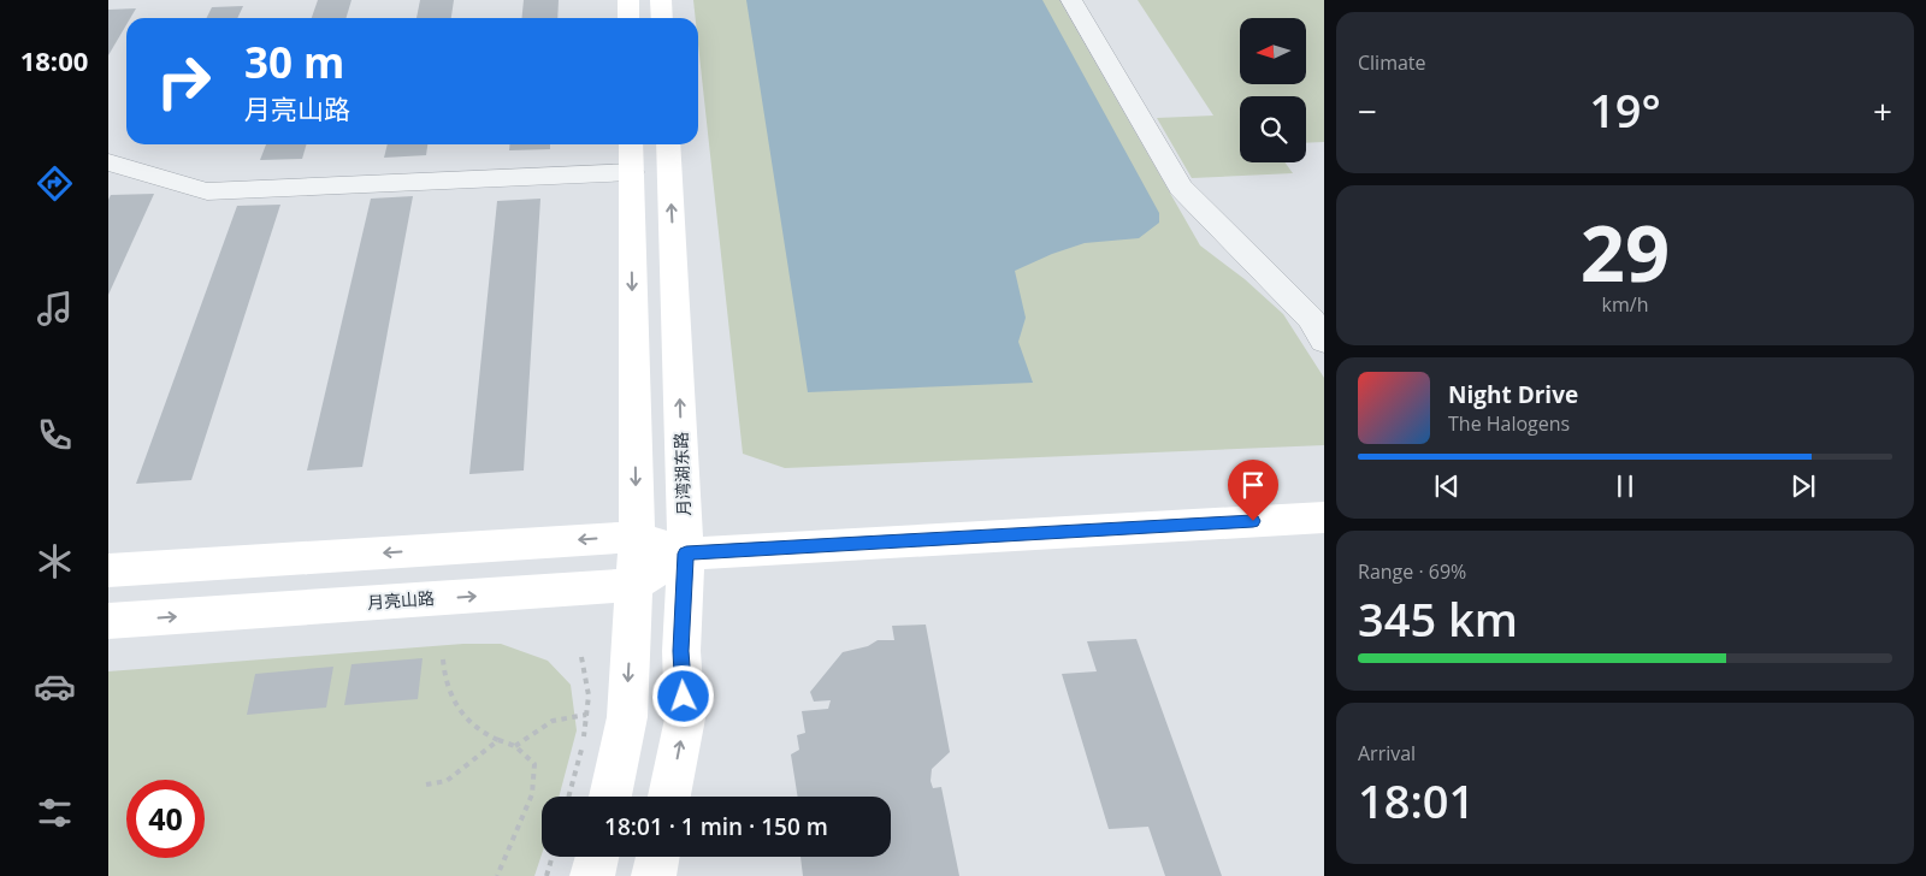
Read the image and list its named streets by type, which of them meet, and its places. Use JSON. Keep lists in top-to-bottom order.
{
  "streets": {
    "street": ["月湾湖东路", "月亮山路"]
  },
  "crossings": [
    ["月湾湖东路", "月亮山路"]
  ],
  "north": "left",
  "page": {
    "tabs": "18:00",
    "tile": [
      "Climate",
      ["29", "km/h"],
      ["Range · 69%", "345 km"],
      ["Arrival", "18:01"]
    ],
    "turn": ["30 m", "月亮山路"],
    "heat": ["−", "19°", "+"],
    "song": ["Night Drive", "The Halogens"],
    "limit": "40",
    "trip": "18:01 · 1 min · 150 m"
  }
}
